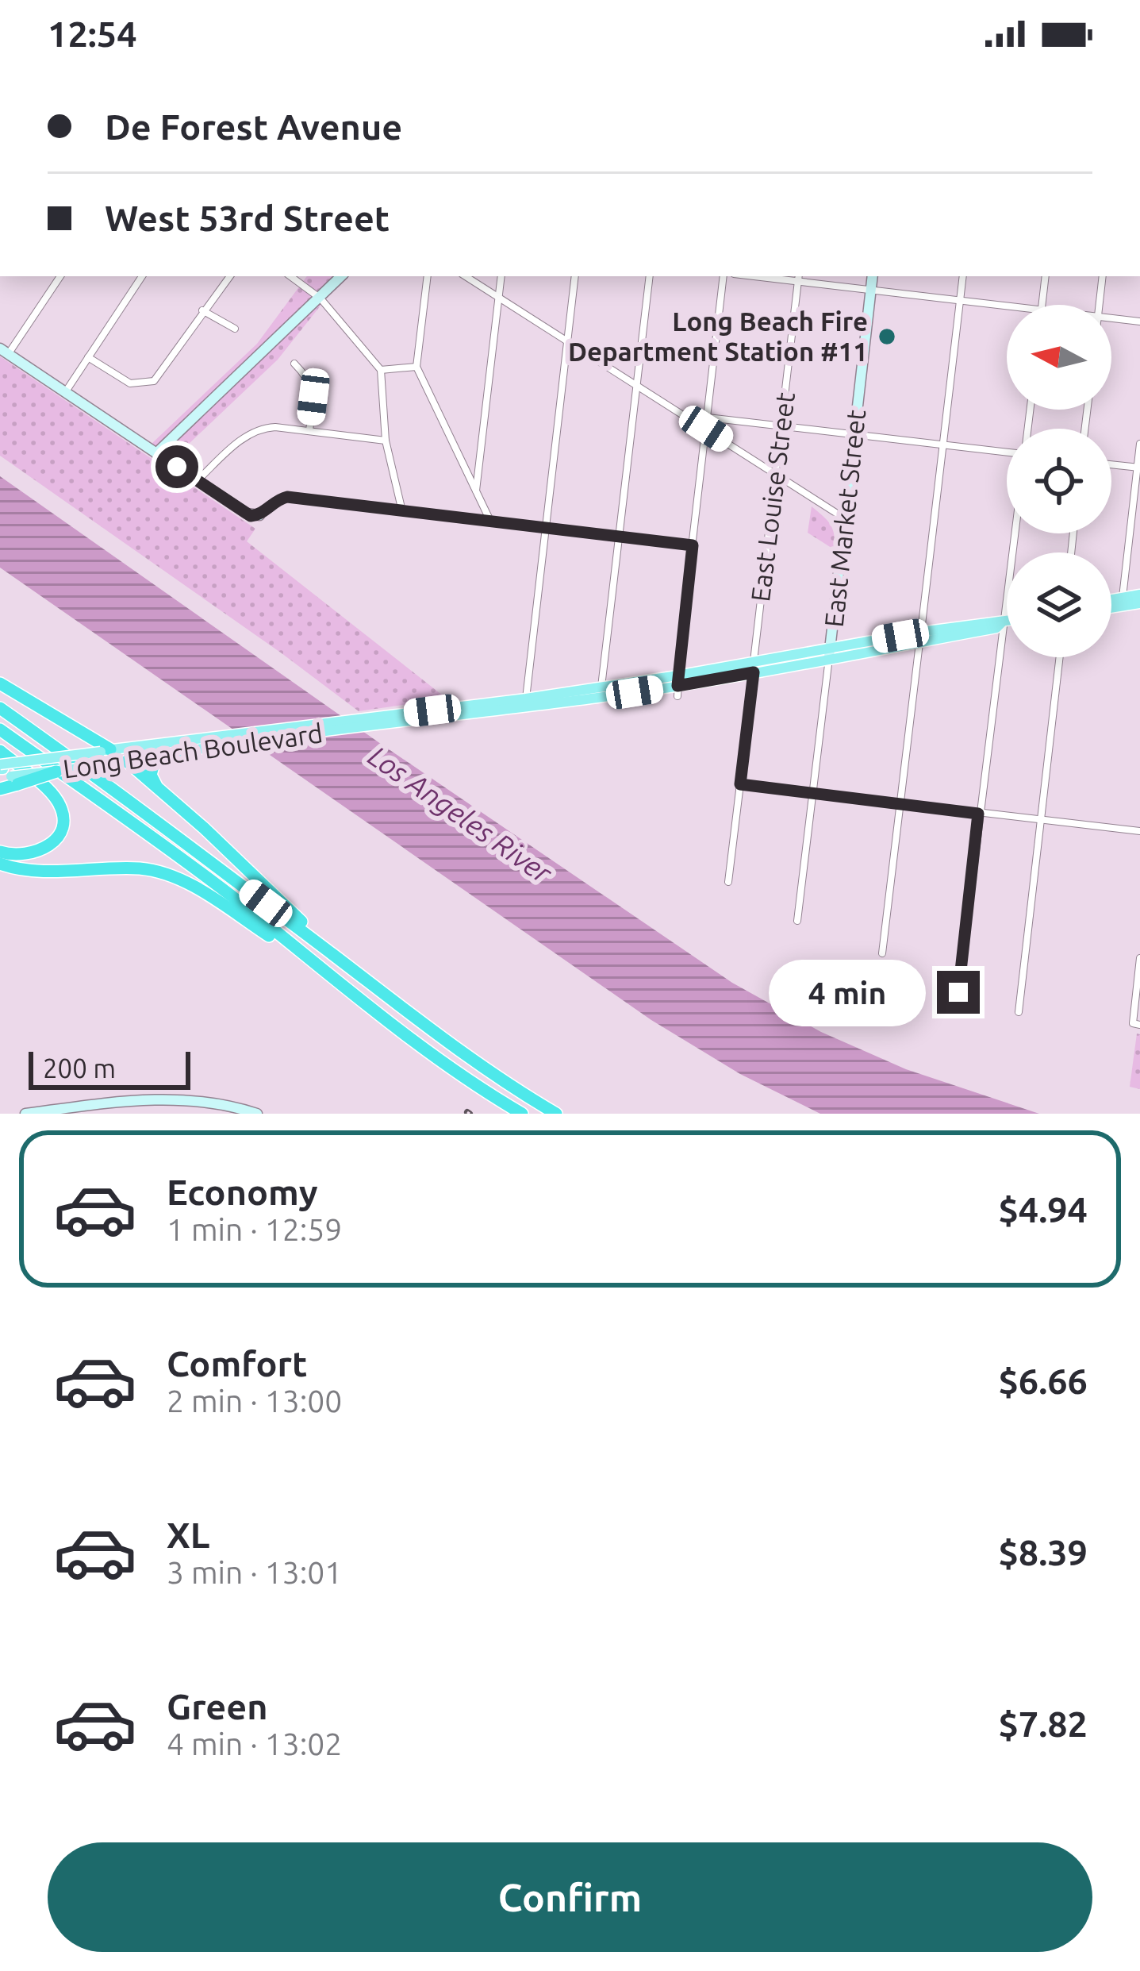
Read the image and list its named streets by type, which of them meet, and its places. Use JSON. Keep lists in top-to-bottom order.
{
  "streets": {
    "main road": ["Long Beach Boulevard"],
    "street": ["East Louise Street", "East Market Street"]
  },
  "crossings": [
    ["East Louise Street", "Long Beach Boulevard"],
    ["East Market Street", "Long Beach Boulevard"]
  ],
  "water": ["Los Angeles River"],
  "places": ["Long Beach Fire Department Station #11"],
  "scale_bar": "200 m",
  "north": "left",
  "page": {
    "status": "12:54",
    "banner": ["De Forest Avenue", "West 53rd Street"],
    "bubble": "4 min",
    "scale": "200 m",
    "list": [
      {
        "name": "Economy",
        "note": "1 min · 12:59",
        "value": "$4.94"
      },
      {
        "name": "Comfort",
        "note": "2 min · 13:00",
        "value": "$6.66"
      },
      {
        "name": "XL",
        "note": "3 min · 13:01",
        "value": "$8.39"
      },
      {
        "name": "Green",
        "note": "4 min · 13:02",
        "value": "$7.82"
      }
    ],
    "buttons": "Confirm"
  }
}
